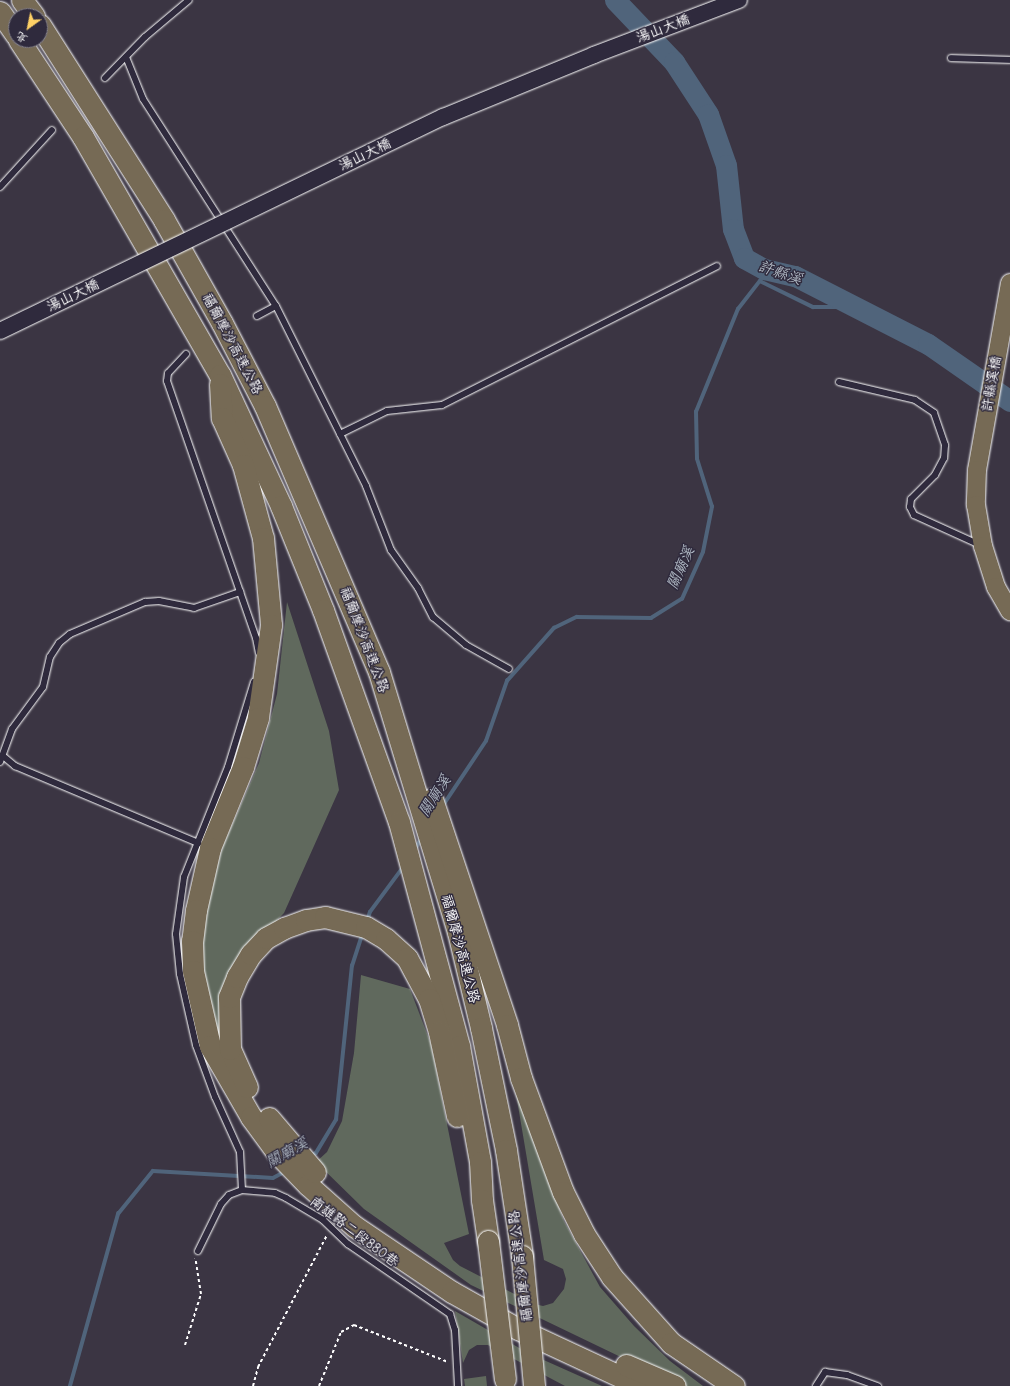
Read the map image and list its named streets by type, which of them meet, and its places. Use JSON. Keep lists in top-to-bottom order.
{
  "streets": {
    "highway": ["福爾摩沙高速公路"],
    "main road": ["許縣溪橋"],
    "street": ["湯山大橋"],
    "lane": ["南雄路二段880巷"]
  },
  "water": ["許縣溪", "關廟溪"],
  "north": "bottom left"
}
